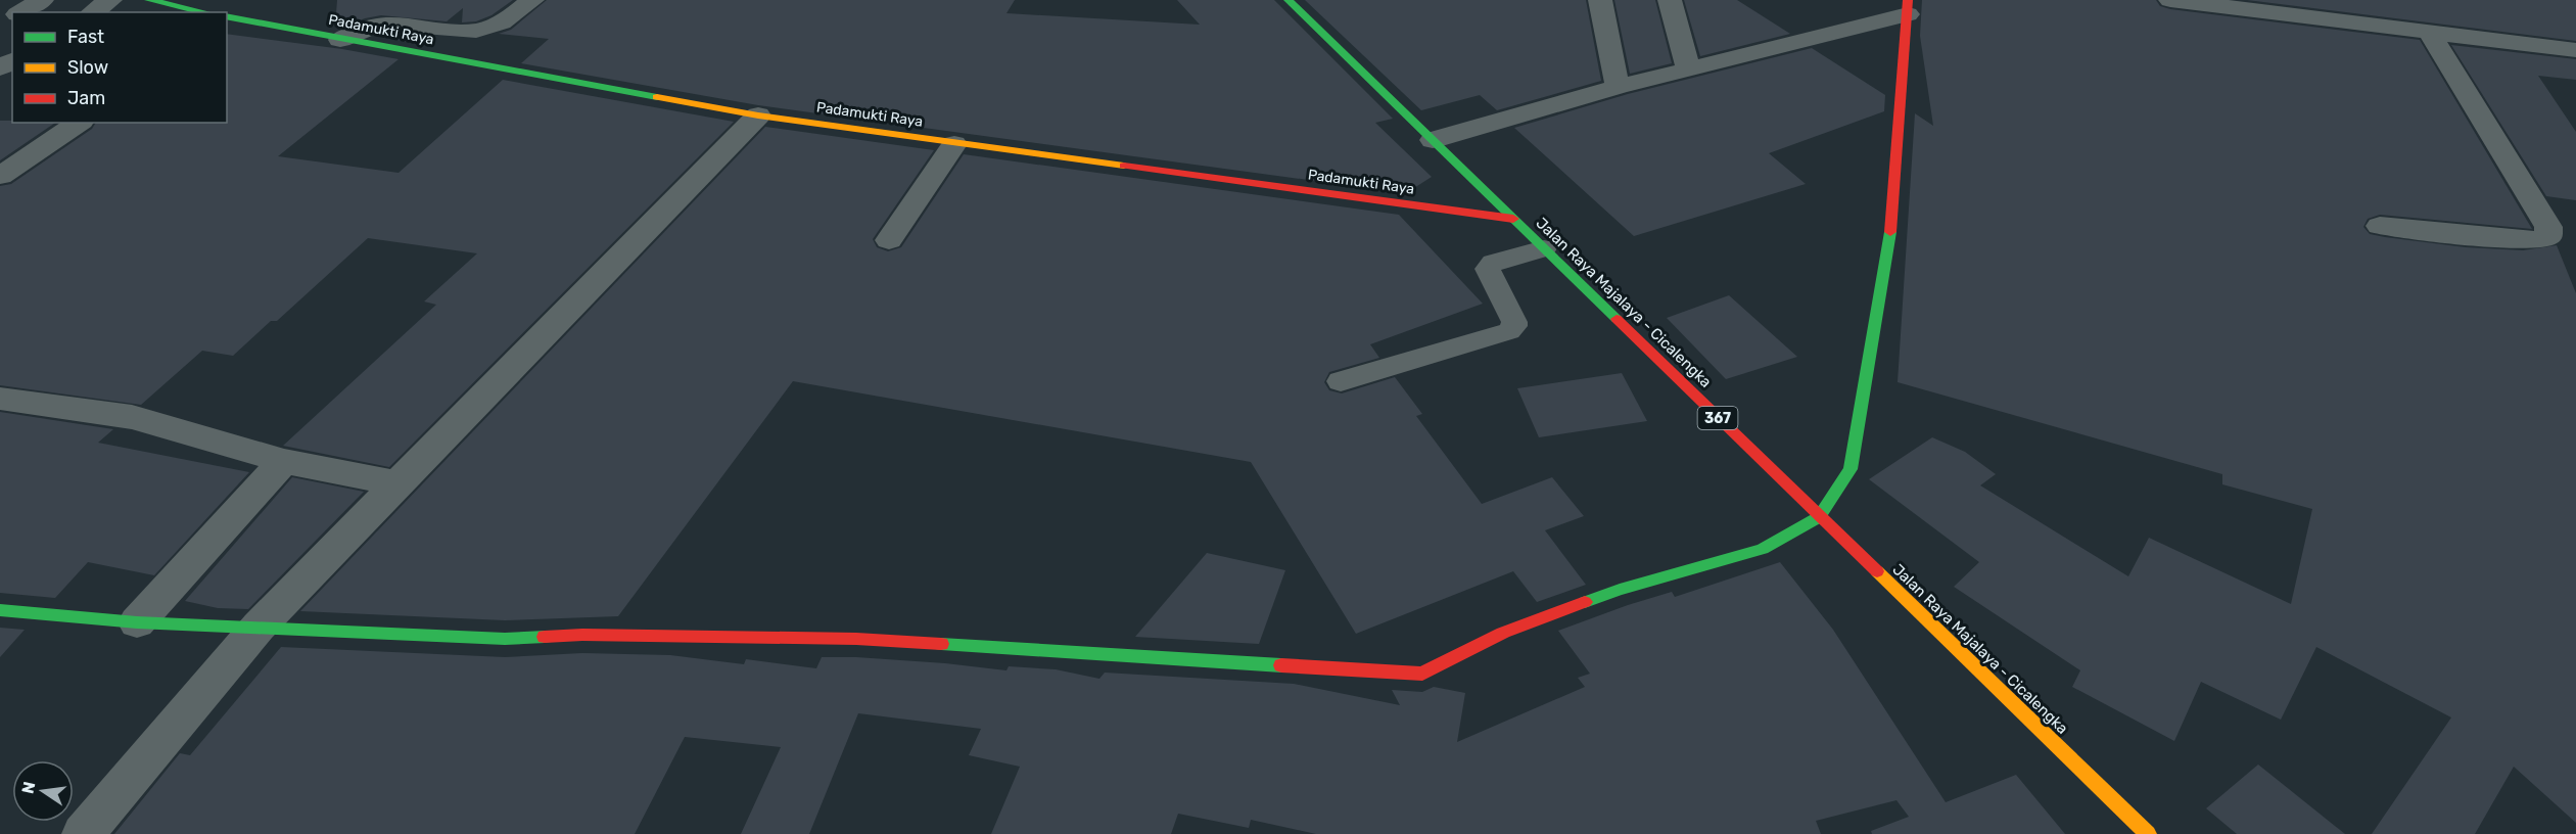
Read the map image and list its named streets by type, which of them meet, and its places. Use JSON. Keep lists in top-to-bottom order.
{
  "streets": {
    "street": ["Padamukti Raya", "Jalan Raya Majalaya - Cicalengka", "367"]
  },
  "crossings": [
    ["Padamukti Raya", "Jalan Raya Majalaya - Cicalengka"]
  ],
  "legend": ["Fast", "Slow", "Jam"],
  "north": "left"
}
